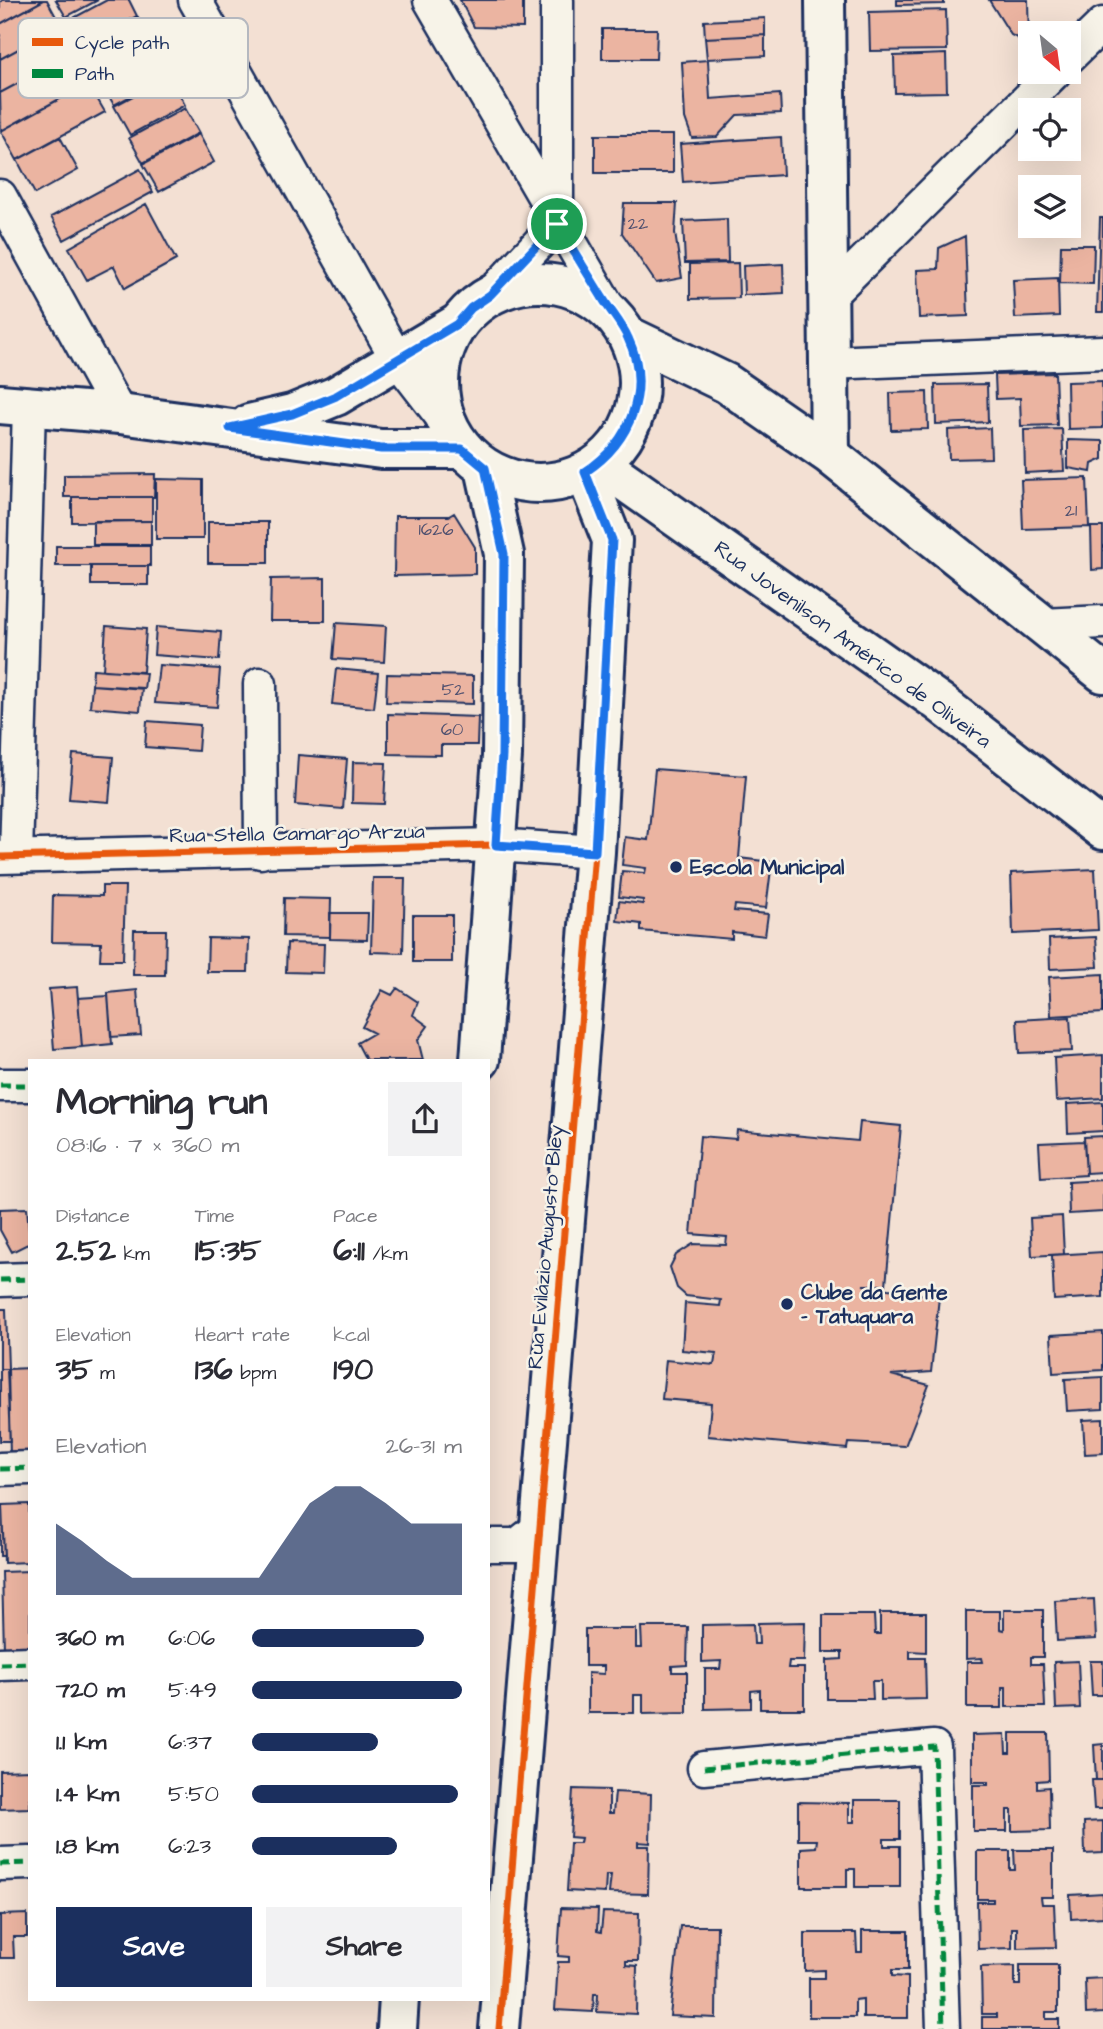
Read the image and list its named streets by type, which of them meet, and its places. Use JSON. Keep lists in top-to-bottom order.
{
  "streets": {
    "street": ["Rua Jovenilson Américo de Oliveira", "Rua Stella Camargo Arzua", "Rua Evilázio Augusto Bley"]
  },
  "crossings": [
    ["Rua Jovenilson Américo de Oliveira", "Rua Evilázio Augusto Bley"],
    ["Rua Stella Camargo Arzua", "Rua Evilázio Augusto Bley"]
  ],
  "places": ["Escola Municipal", "Clube da Gente - Tatuquara"],
  "house_numbers": [
    "22",
    "21",
    "1626",
    "52",
    "60"
  ],
  "legend": ["Cycle path", "Path"],
  "north": "bottom right",
  "page": {
    "heading": ["Morning run", "08:16 · 7 × 360 m"],
    "stats": [
      ["Distance", "2.52 km"],
      ["Time", "15:35"],
      ["Pace", "6:11 /km"],
      ["Elevation", "35 m"],
      ["Heart rate", "136 bpm"],
      ["kcal", "190"]
    ],
    "chart": ["Elevation", "26–31 m"],
    "list": [
      {
        "name": "360 m",
        "note": "6:06"
      },
      {
        "name": "720 m",
        "note": "5:49"
      },
      {
        "name": "1.1 km",
        "note": "6:37"
      },
      {
        "name": "1.4 km",
        "note": "5:50"
      },
      {
        "name": "1.8 km",
        "note": "6:23"
      }
    ],
    "buttons": ["Save", "Share"]
  }
}
